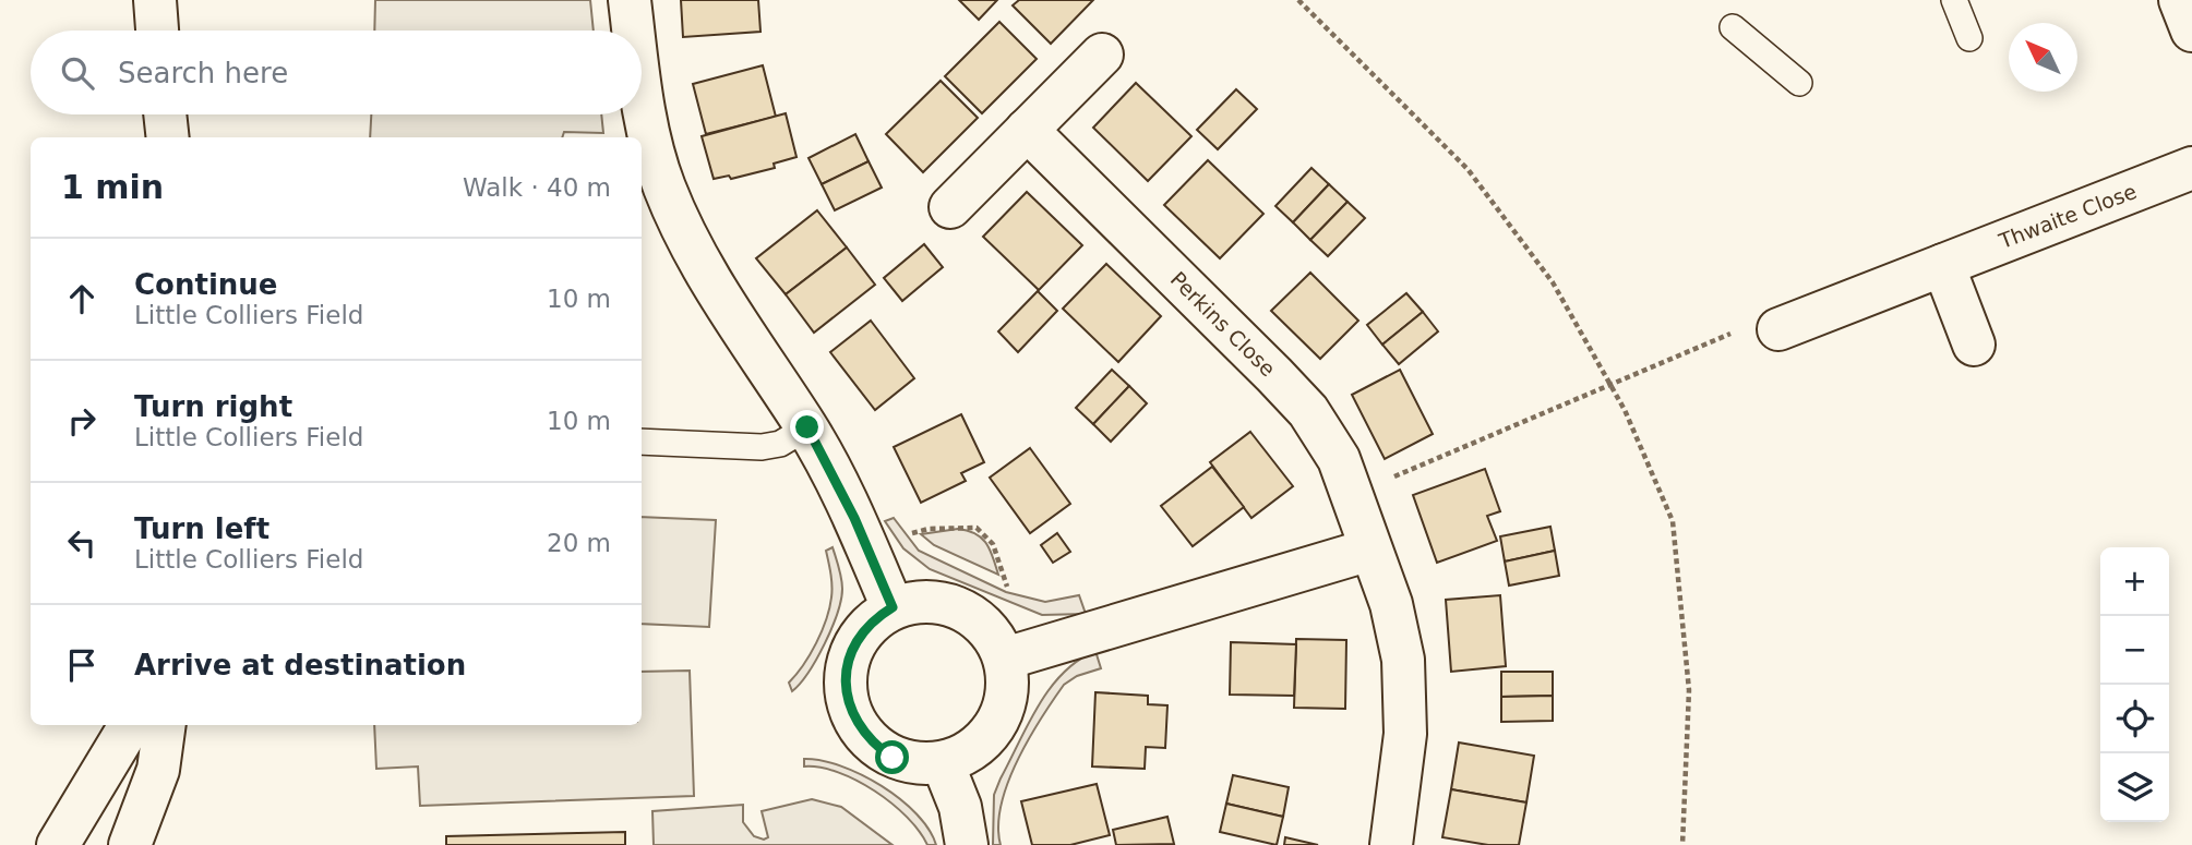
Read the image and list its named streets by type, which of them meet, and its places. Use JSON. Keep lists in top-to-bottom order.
{
  "streets": {
    "street": ["Thwaite Close", "Perkins Close"]
  },
  "north": "top left",
  "page": {
    "search": "Search here",
    "heading": ["1 min", "Walk · 40 m"],
    "list": [
      ["Continue", "Little Colliers Field", "10 m"],
      ["Turn right", "Little Colliers Field", "10 m"],
      ["Turn left", "Little Colliers Field", "20 m"],
      "Arrive at destination"
    ],
    "map_buttons": ["+", "−"]
  }
}
